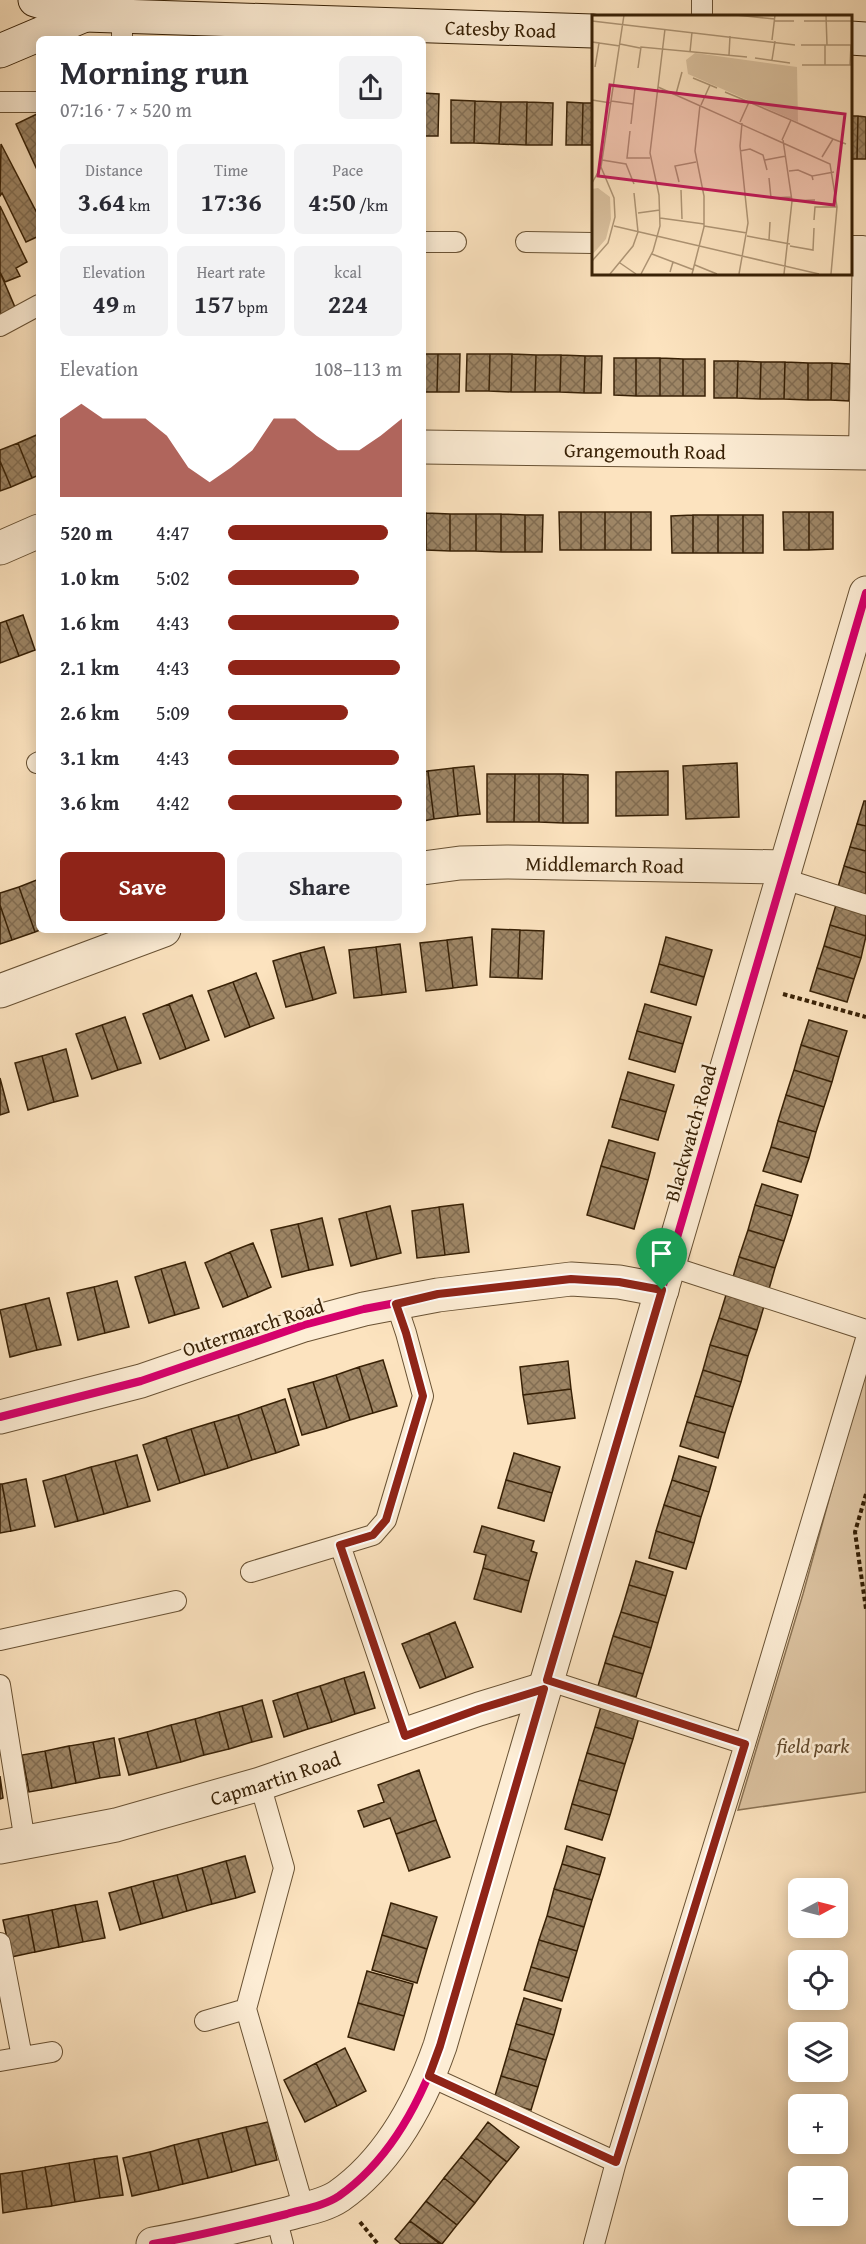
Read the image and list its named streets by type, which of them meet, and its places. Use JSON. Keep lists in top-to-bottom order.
{
  "streets": {
    "street": [
      "Catesby Road",
      "Grangemouth Road",
      "Middlemarch Road",
      "Blackwatch Road",
      "Outermarch Road",
      "Capmartin Road"
    ]
  },
  "crossings": [
    ["Middlemarch Road", "Blackwatch Road"],
    ["Blackwatch Road", "Outermarch Road"],
    ["Blackwatch Road", "Capmartin Road"]
  ],
  "parks": ["field park"],
  "north": "right",
  "page": {
    "heading": ["Morning run", "07:16 · 7 × 520 m"],
    "stats": [
      ["Distance", "3.64 km"],
      ["Time", "17:36"],
      ["Pace", "4:50 /km"],
      ["Elevation", "49 m"],
      ["Heart rate", "157 bpm"],
      ["kcal", "224"]
    ],
    "chart": ["Elevation", "108–113 m"],
    "list": [
      {
        "name": "520 m",
        "note": "4:47"
      },
      {
        "name": "1.0 km",
        "note": "5:02"
      },
      {
        "name": "1.6 km",
        "note": "4:43"
      },
      {
        "name": "2.1 km",
        "note": "4:43"
      },
      {
        "name": "2.6 km",
        "note": "5:09"
      },
      {
        "name": "3.1 km",
        "note": "4:43"
      },
      {
        "name": "3.6 km",
        "note": "4:42"
      }
    ],
    "buttons": ["Save", "Share"],
    "map_buttons": ["+", "−"]
  }
}
